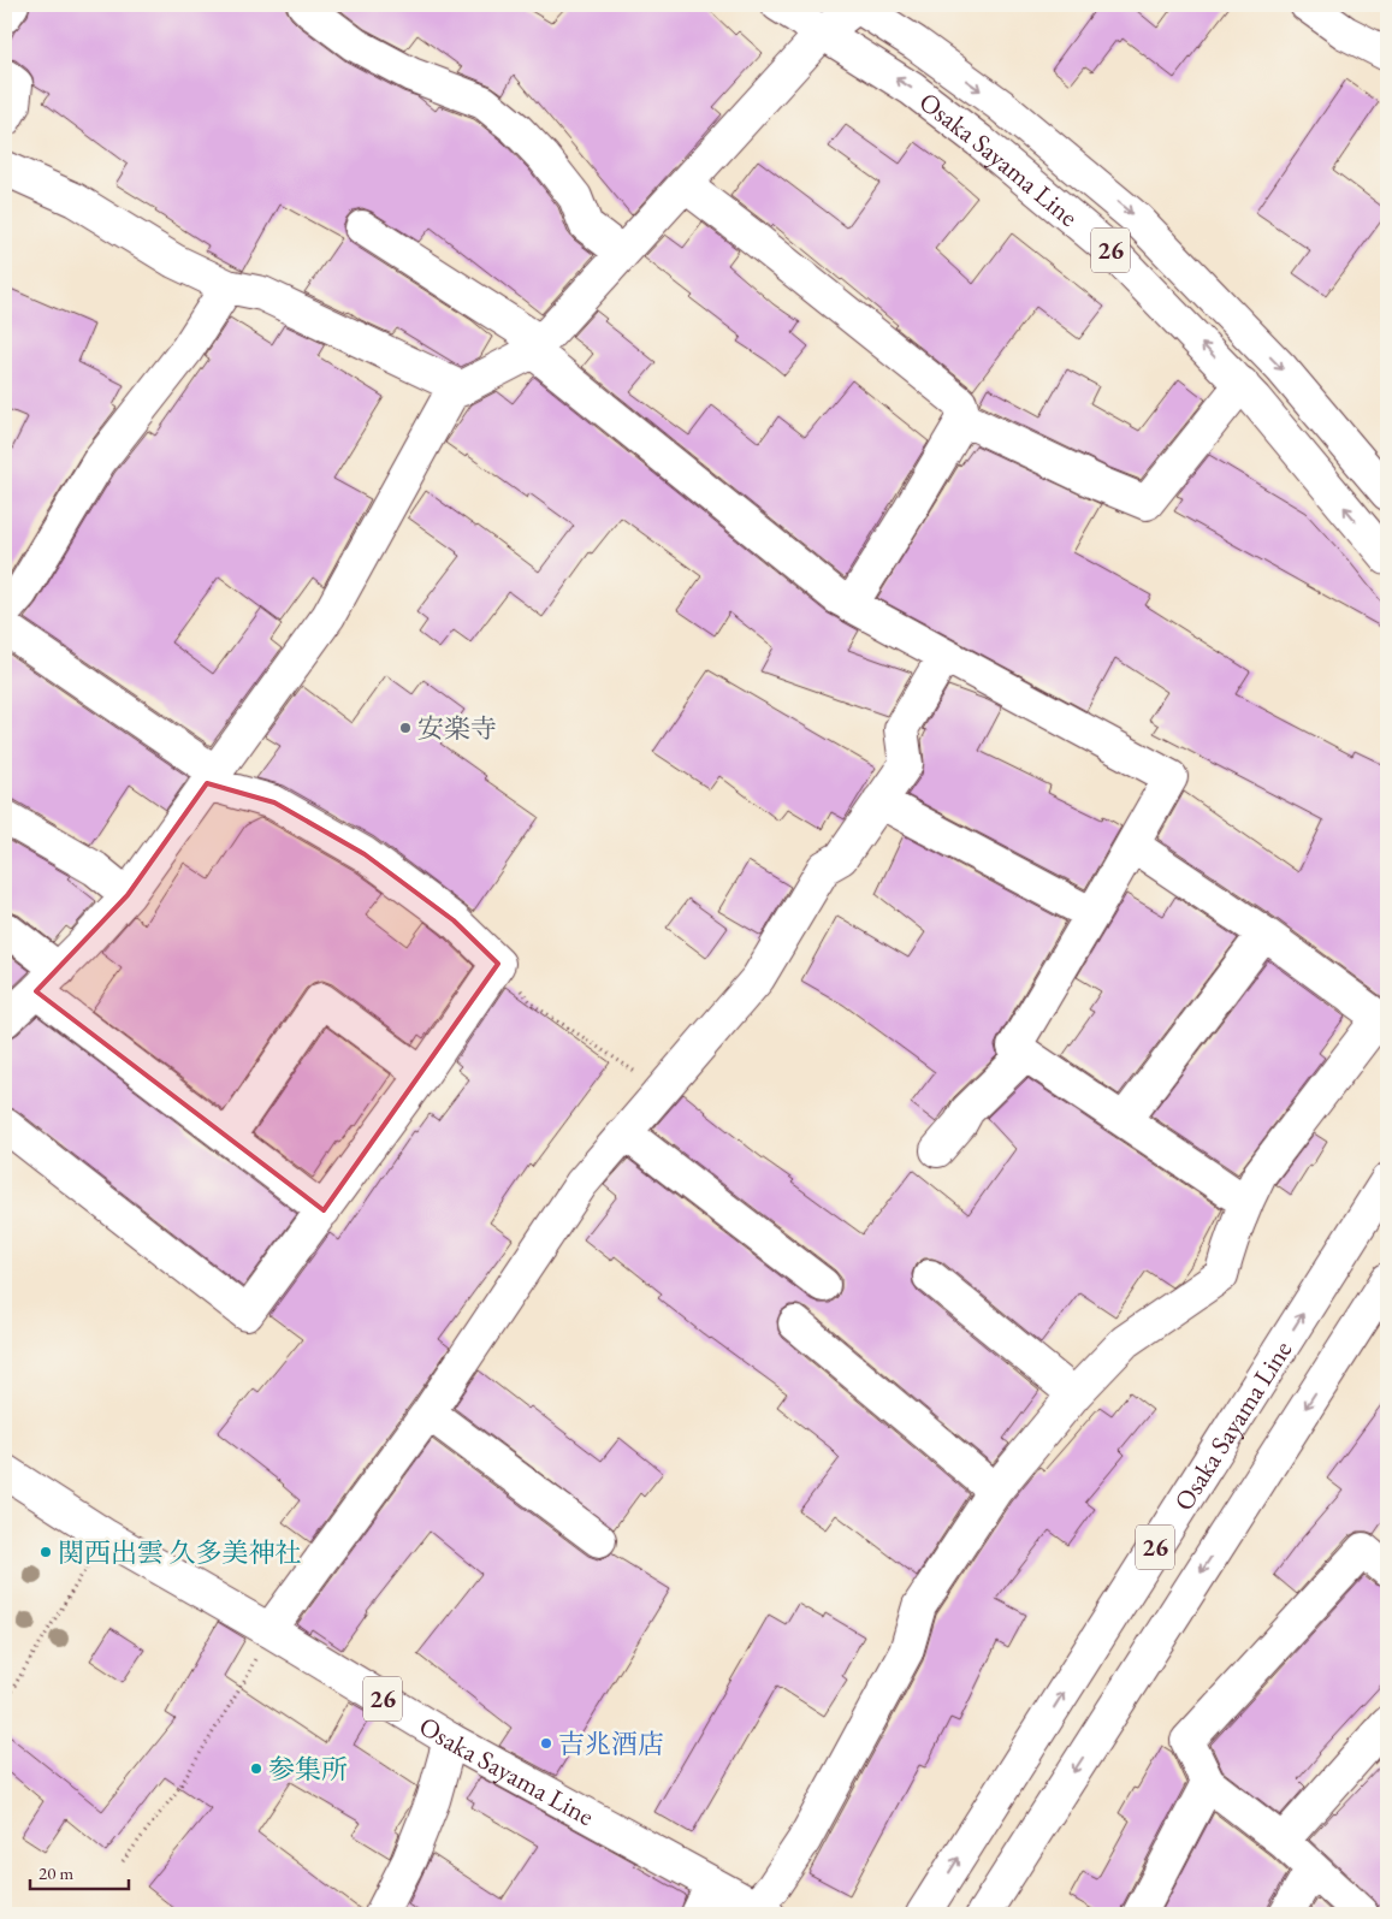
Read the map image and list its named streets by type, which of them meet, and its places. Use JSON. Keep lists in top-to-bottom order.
{
  "streets": {
    "street": ["Osaka Sayama Line", "26"]
  },
  "places": [
    "安楽寺",
    "関西出雲 久多美神社",
    "吉兆酒店",
    "参集所"
  ],
  "scale_bar": "20 m"
}
